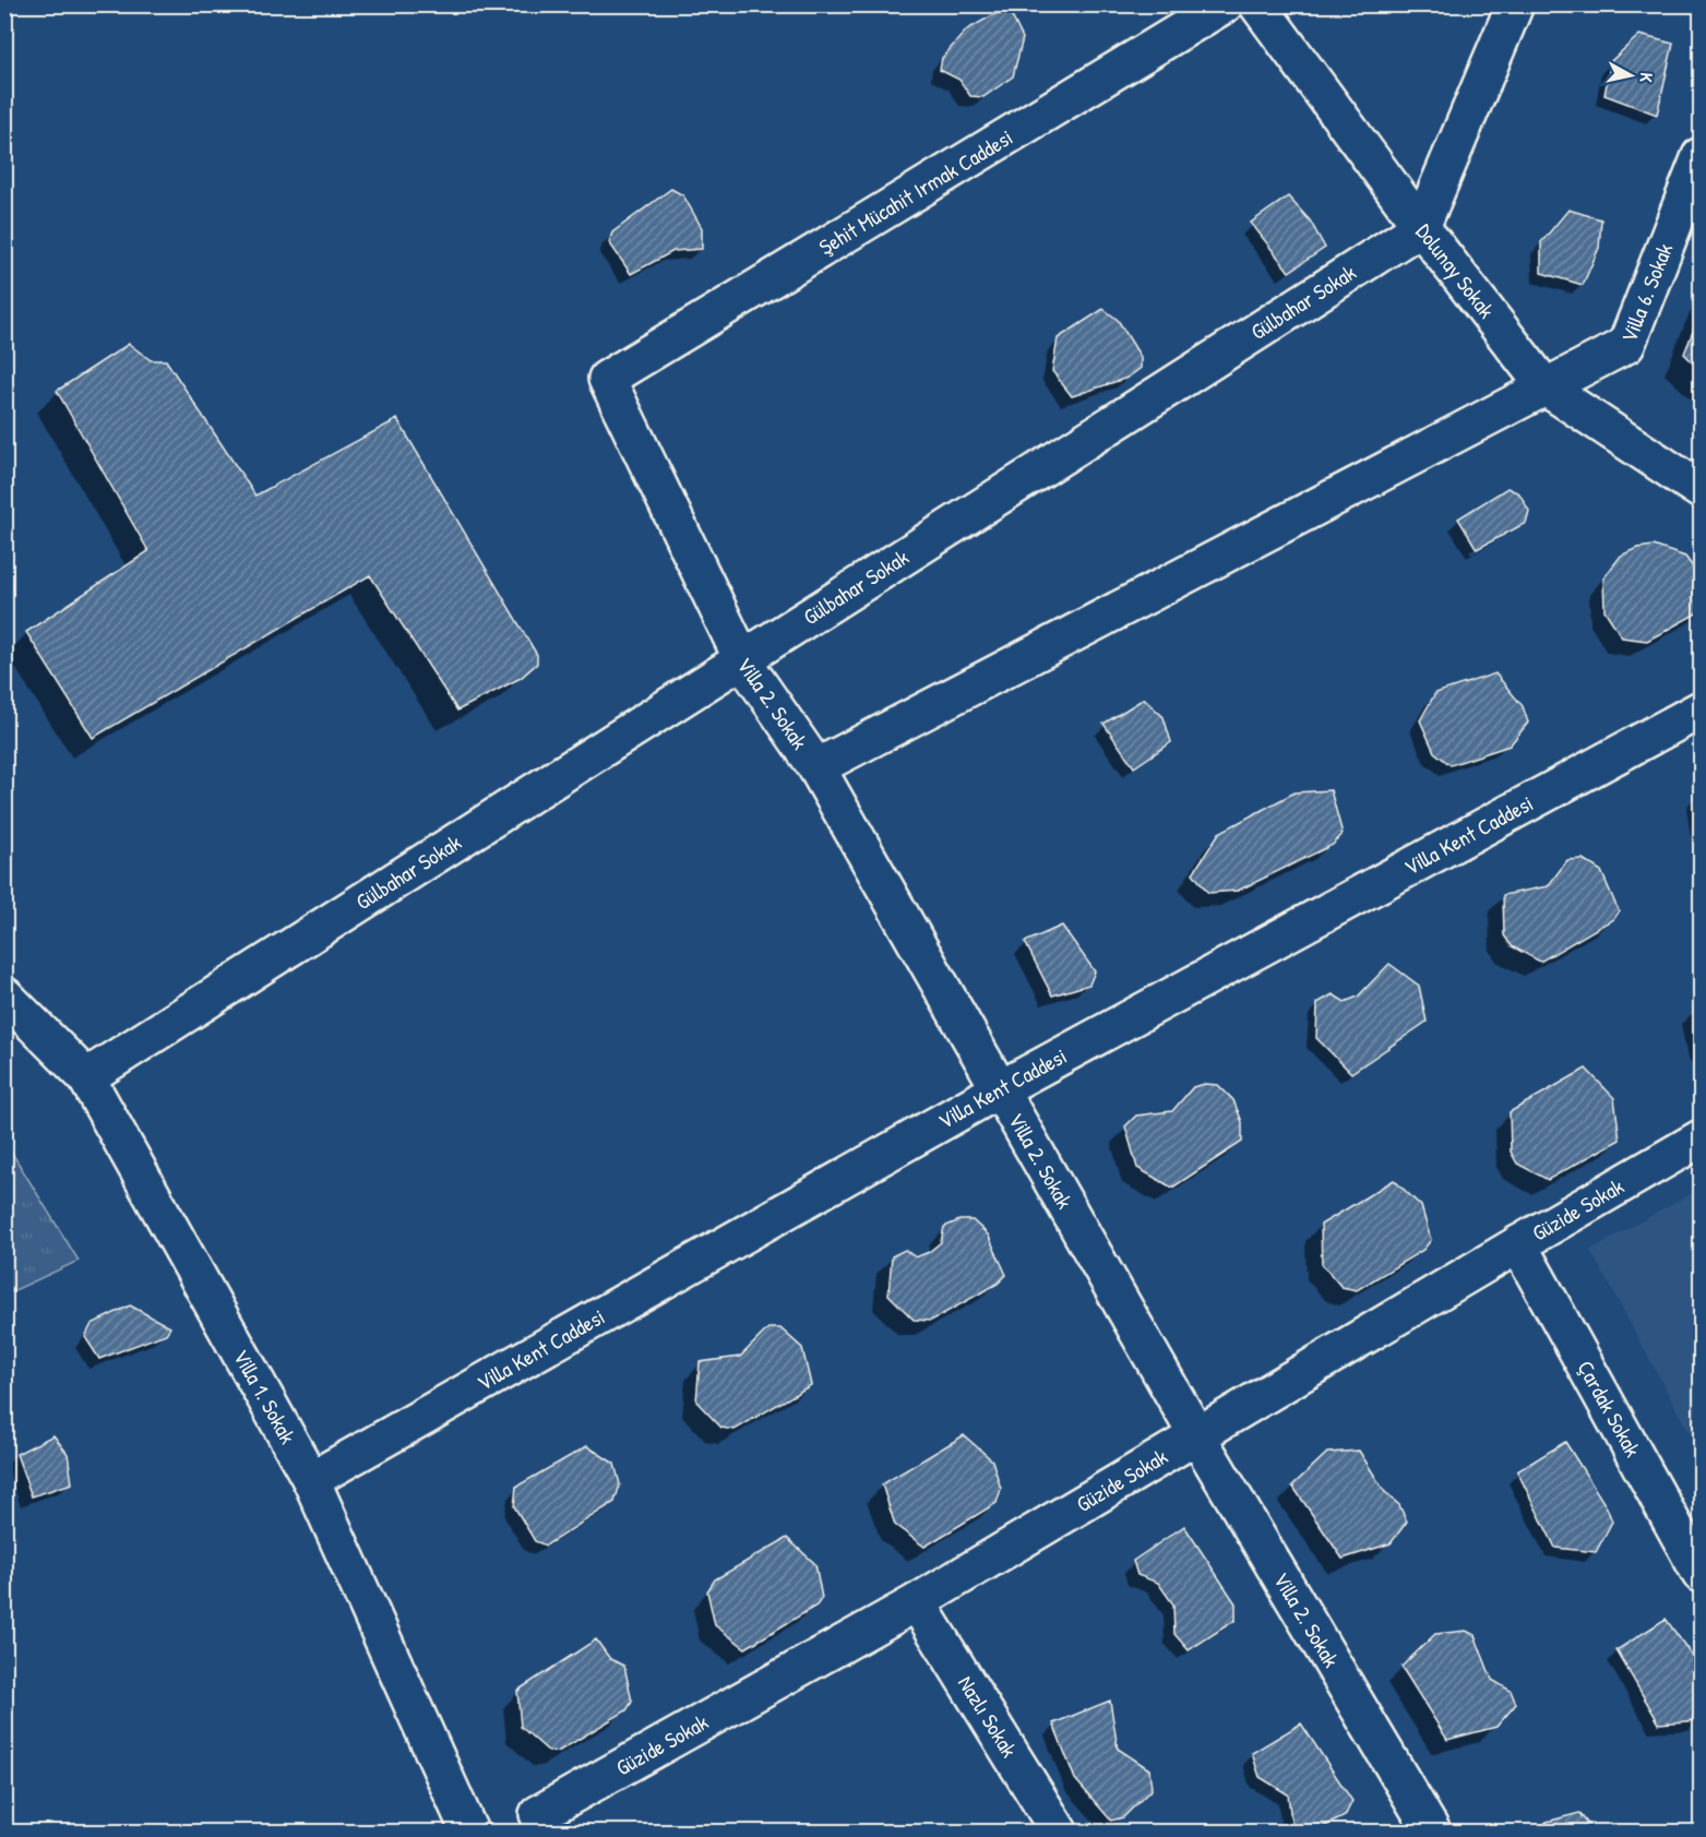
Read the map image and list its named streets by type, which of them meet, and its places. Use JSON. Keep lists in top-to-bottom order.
{
  "streets": {
    "street": [
      "Şehit Mücahit Irmak Caddesi",
      "Dolunay Sokak",
      "Villa 6. Sokak",
      "Gülbahar Sokak",
      "Villa 2. Sokak",
      "Villa Kent Caddesi",
      "Güzide Sokak",
      "Villa 1. Sokak",
      "Çardak Sokak",
      "Nazlı Sokak"
    ]
  },
  "crossings": [
    ["Şehit Mücahit Irmak Caddesi", "Villa 2. Sokak"],
    ["Dolunay Sokak", "Villa 6. Sokak"],
    ["Dolunay Sokak", "Gülbahar Sokak"],
    ["Gülbahar Sokak", "Villa 2. Sokak"],
    ["Gülbahar Sokak", "Villa 1. Sokak"],
    ["Villa 2. Sokak", "Villa Kent Caddesi"],
    ["Villa 2. Sokak", "Güzide Sokak"],
    ["Villa Kent Caddesi", "Villa 1. Sokak"],
    ["Güzide Sokak", "Çardak Sokak"],
    ["Güzide Sokak", "Nazlı Sokak"]
  ],
  "north": "right"
}
